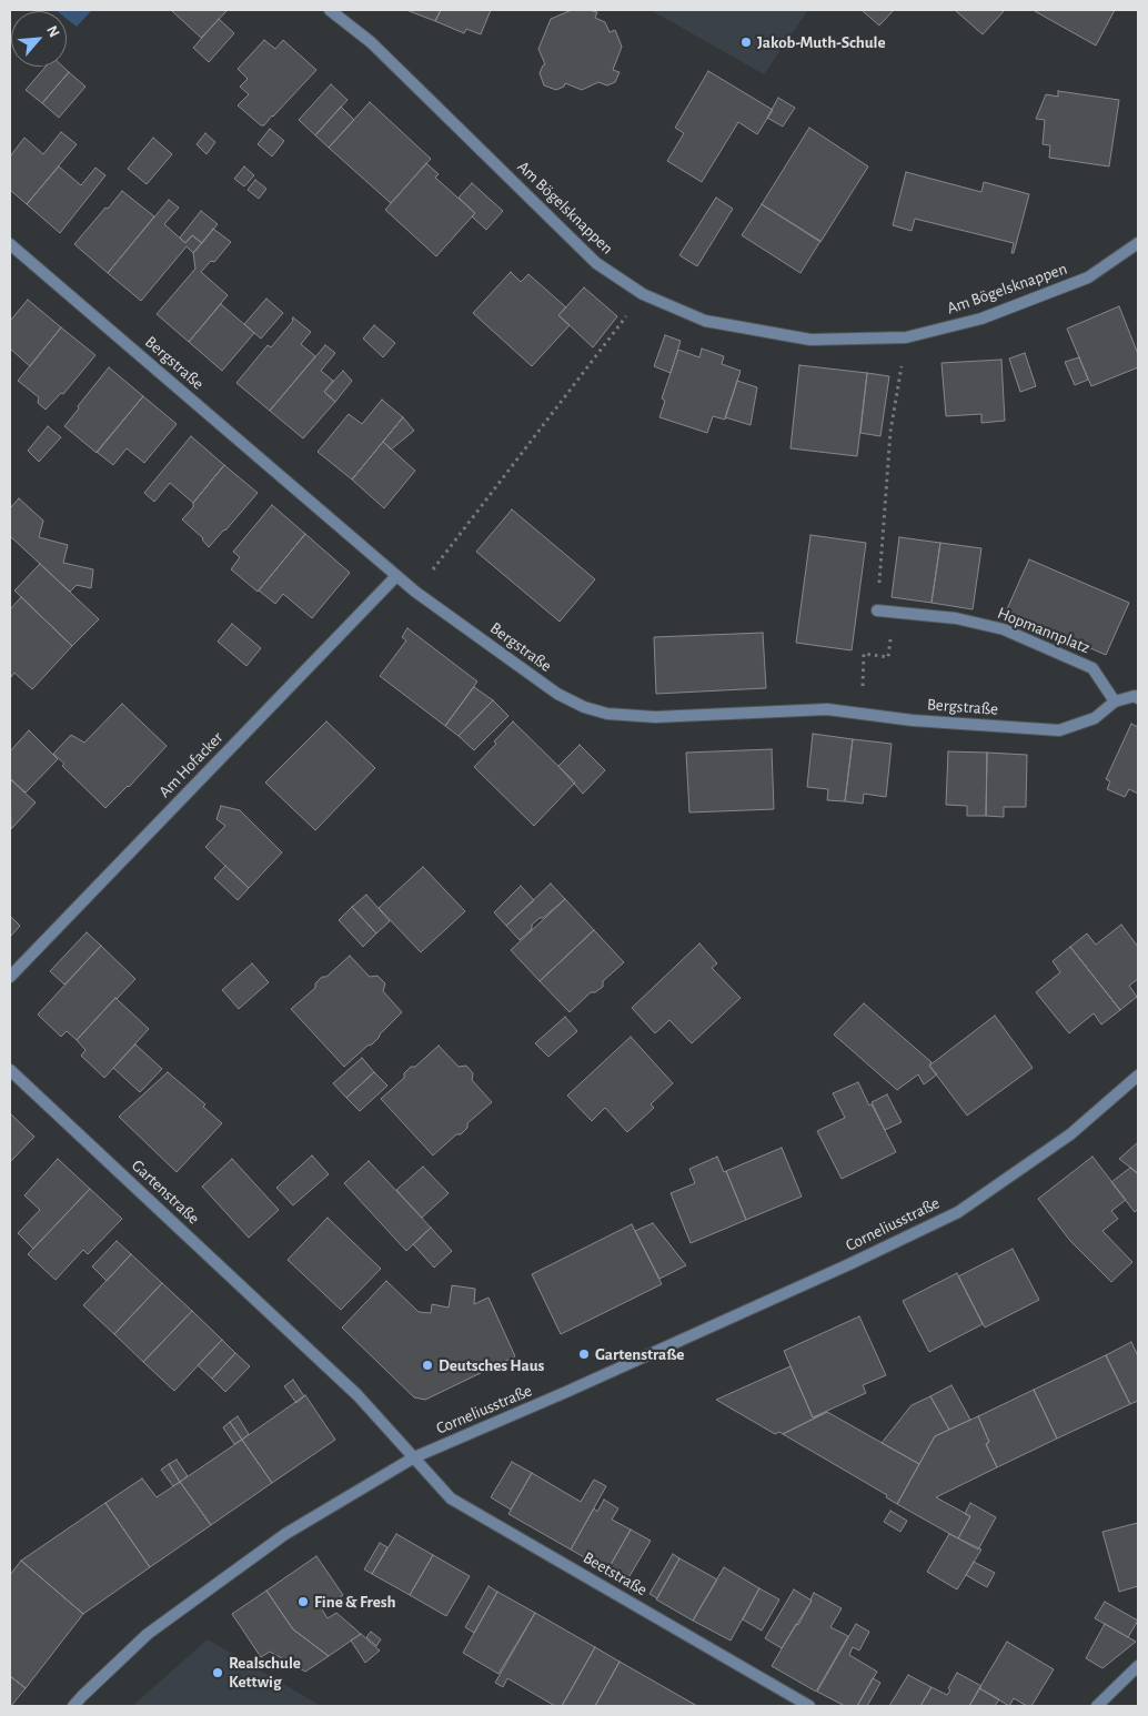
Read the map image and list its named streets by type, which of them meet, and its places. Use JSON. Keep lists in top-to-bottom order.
{
  "streets": {
    "street": [
      "Am Bögelsknappen",
      "Bergstraße",
      "Hopmannplatz",
      "Am Hofacker",
      "Gartenstraße",
      "Corneliusstraße",
      "Beetstraße"
    ]
  },
  "crossings": [
    ["Bergstraße", "Hopmannplatz"],
    ["Bergstraße", "Am Hofacker"],
    ["Gartenstraße", "Corneliusstraße"],
    ["Gartenstraße", "Beetstraße"],
    ["Corneliusstraße", "Beetstraße"]
  ],
  "places": [
    "Jakob-Muth-Schule",
    "Gartenstraße",
    "Deutsches Haus",
    "Fine & Fresh",
    "Realschule Kettwig"
  ],
  "north": "top right"
}
